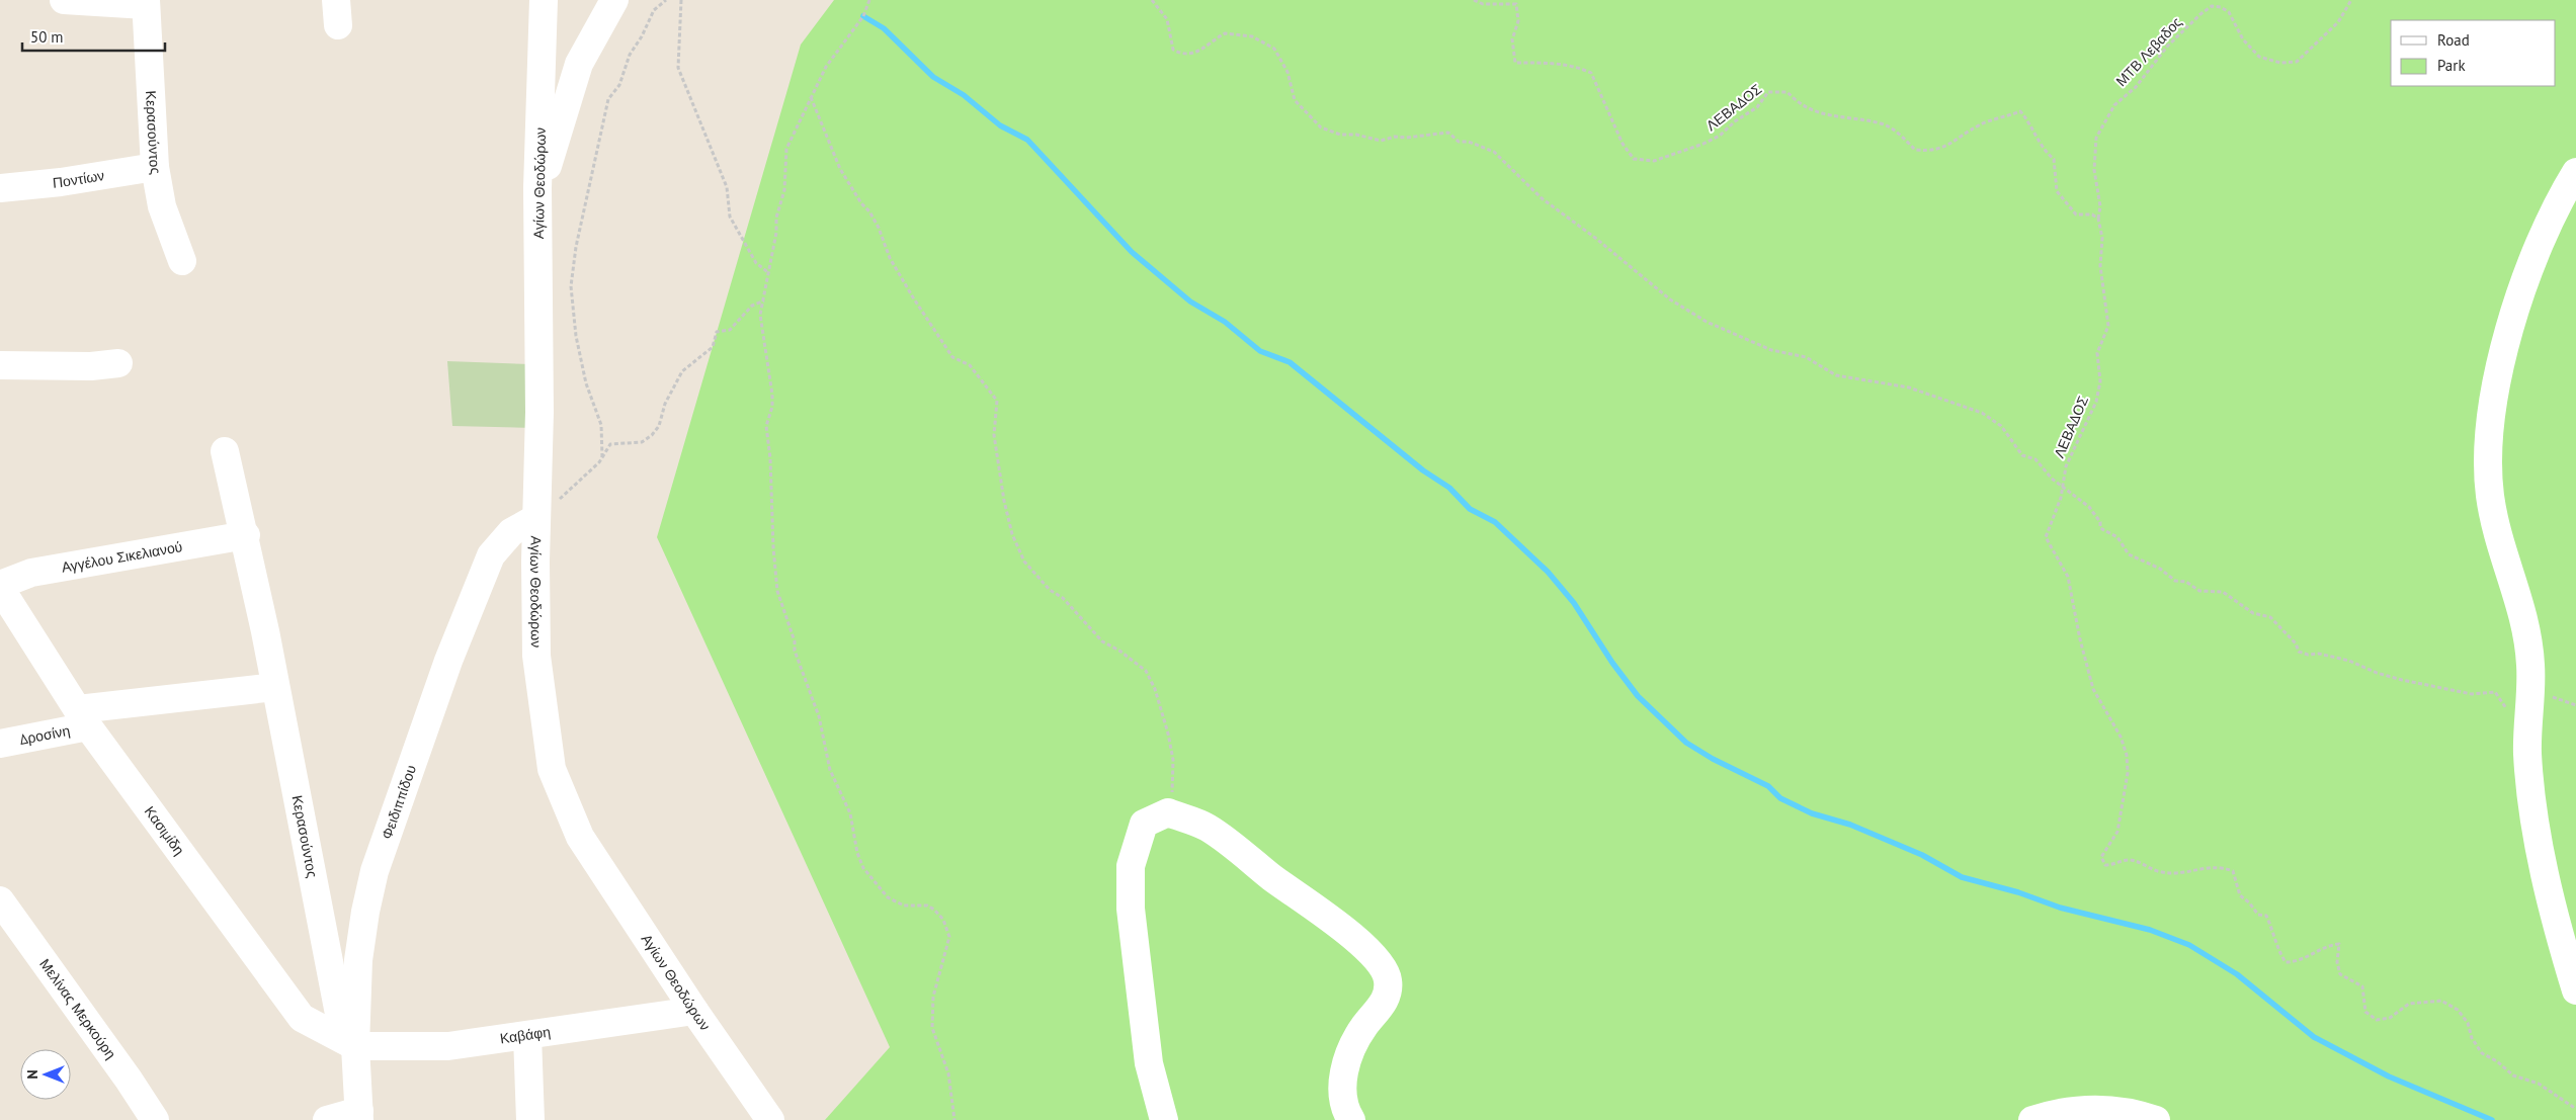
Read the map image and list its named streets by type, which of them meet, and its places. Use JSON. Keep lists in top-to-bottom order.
{
  "streets": {
    "street": [
      "Κερασούντος",
      "Ποντίων",
      "Αγίων Θεοδώρων",
      "Αγγέλου Σικελιανού",
      "Δροσίνη",
      "Φειδιππίδου",
      "Κασιμίδη",
      "Μελίνας Μερκούρη",
      "Καβάφη"
    ],
    "path": ["ΜΤΒ Λεβαδος", "ΛΕΒΑΔΟΣ"]
  },
  "crossings": [
    ["ΜΤΒ Λεβαδος", "ΛΕΒΑΔΟΣ"],
    ["Κερασούντος", "Ποντίων"],
    ["Κερασούντος", "Αγγέλου Σικελιανού"],
    ["Κερασούντος", "Δροσίνη"],
    ["Κερασούντος", "Φειδιππίδου"],
    ["Κερασούντος", "Κασιμίδη"],
    ["Κερασούντος", "Καβάφη"],
    ["Αγίων Θεοδώρων", "Φειδιππίδου"],
    ["Αγίων Θεοδώρων", "Καβάφη"],
    ["Αγγέλου Σικελιανού", "Κασιμίδη"],
    ["Δροσίνη", "Κασιμίδη"],
    ["Φειδιππίδου", "Κασιμίδη"],
    ["Φειδιππίδου", "Καβάφη"],
    ["Κασιμίδη", "Καβάφη"]
  ],
  "legend": ["Road", "Park"],
  "scale_bar": "50 m",
  "north": "left"
}
